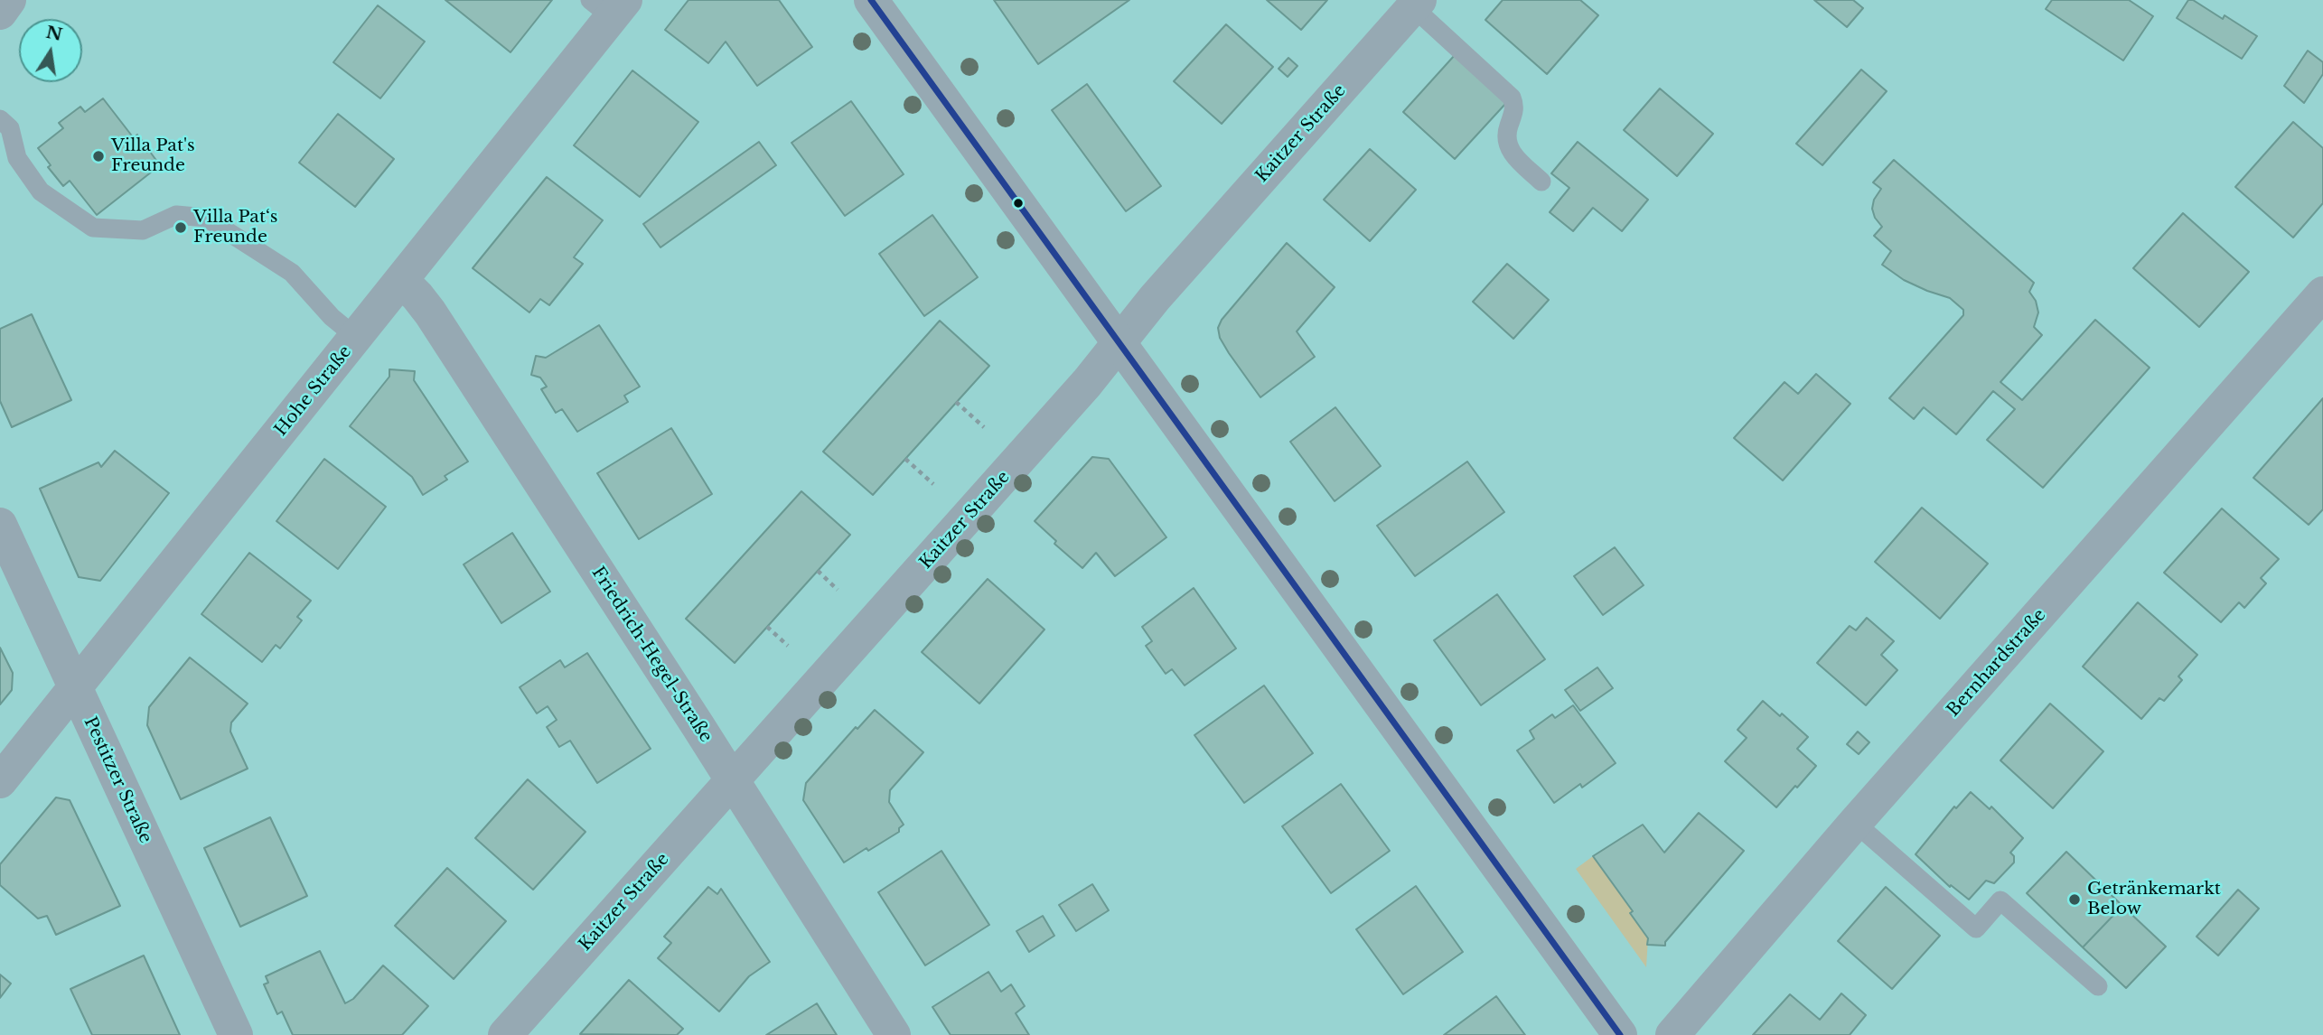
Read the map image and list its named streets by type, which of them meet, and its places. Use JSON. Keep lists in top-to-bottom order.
{
  "streets": {
    "street": [
      "Kaitzer Straße",
      "Hohe Straße",
      "Friedrich-Hegel-Straße",
      "Bernhardstraße",
      "Pestitzer Straße"
    ]
  },
  "crossings": [
    ["Kaitzer Straße", "Friedrich-Hegel-Straße"],
    ["Hohe Straße", "Friedrich-Hegel-Straße"],
    ["Hohe Straße", "Pestitzer Straße"]
  ],
  "places": ["Villa Pat's Freunde", "Villa Pat‘s Freunde", "Getränkemarkt Below"],
  "north": "top"
}
